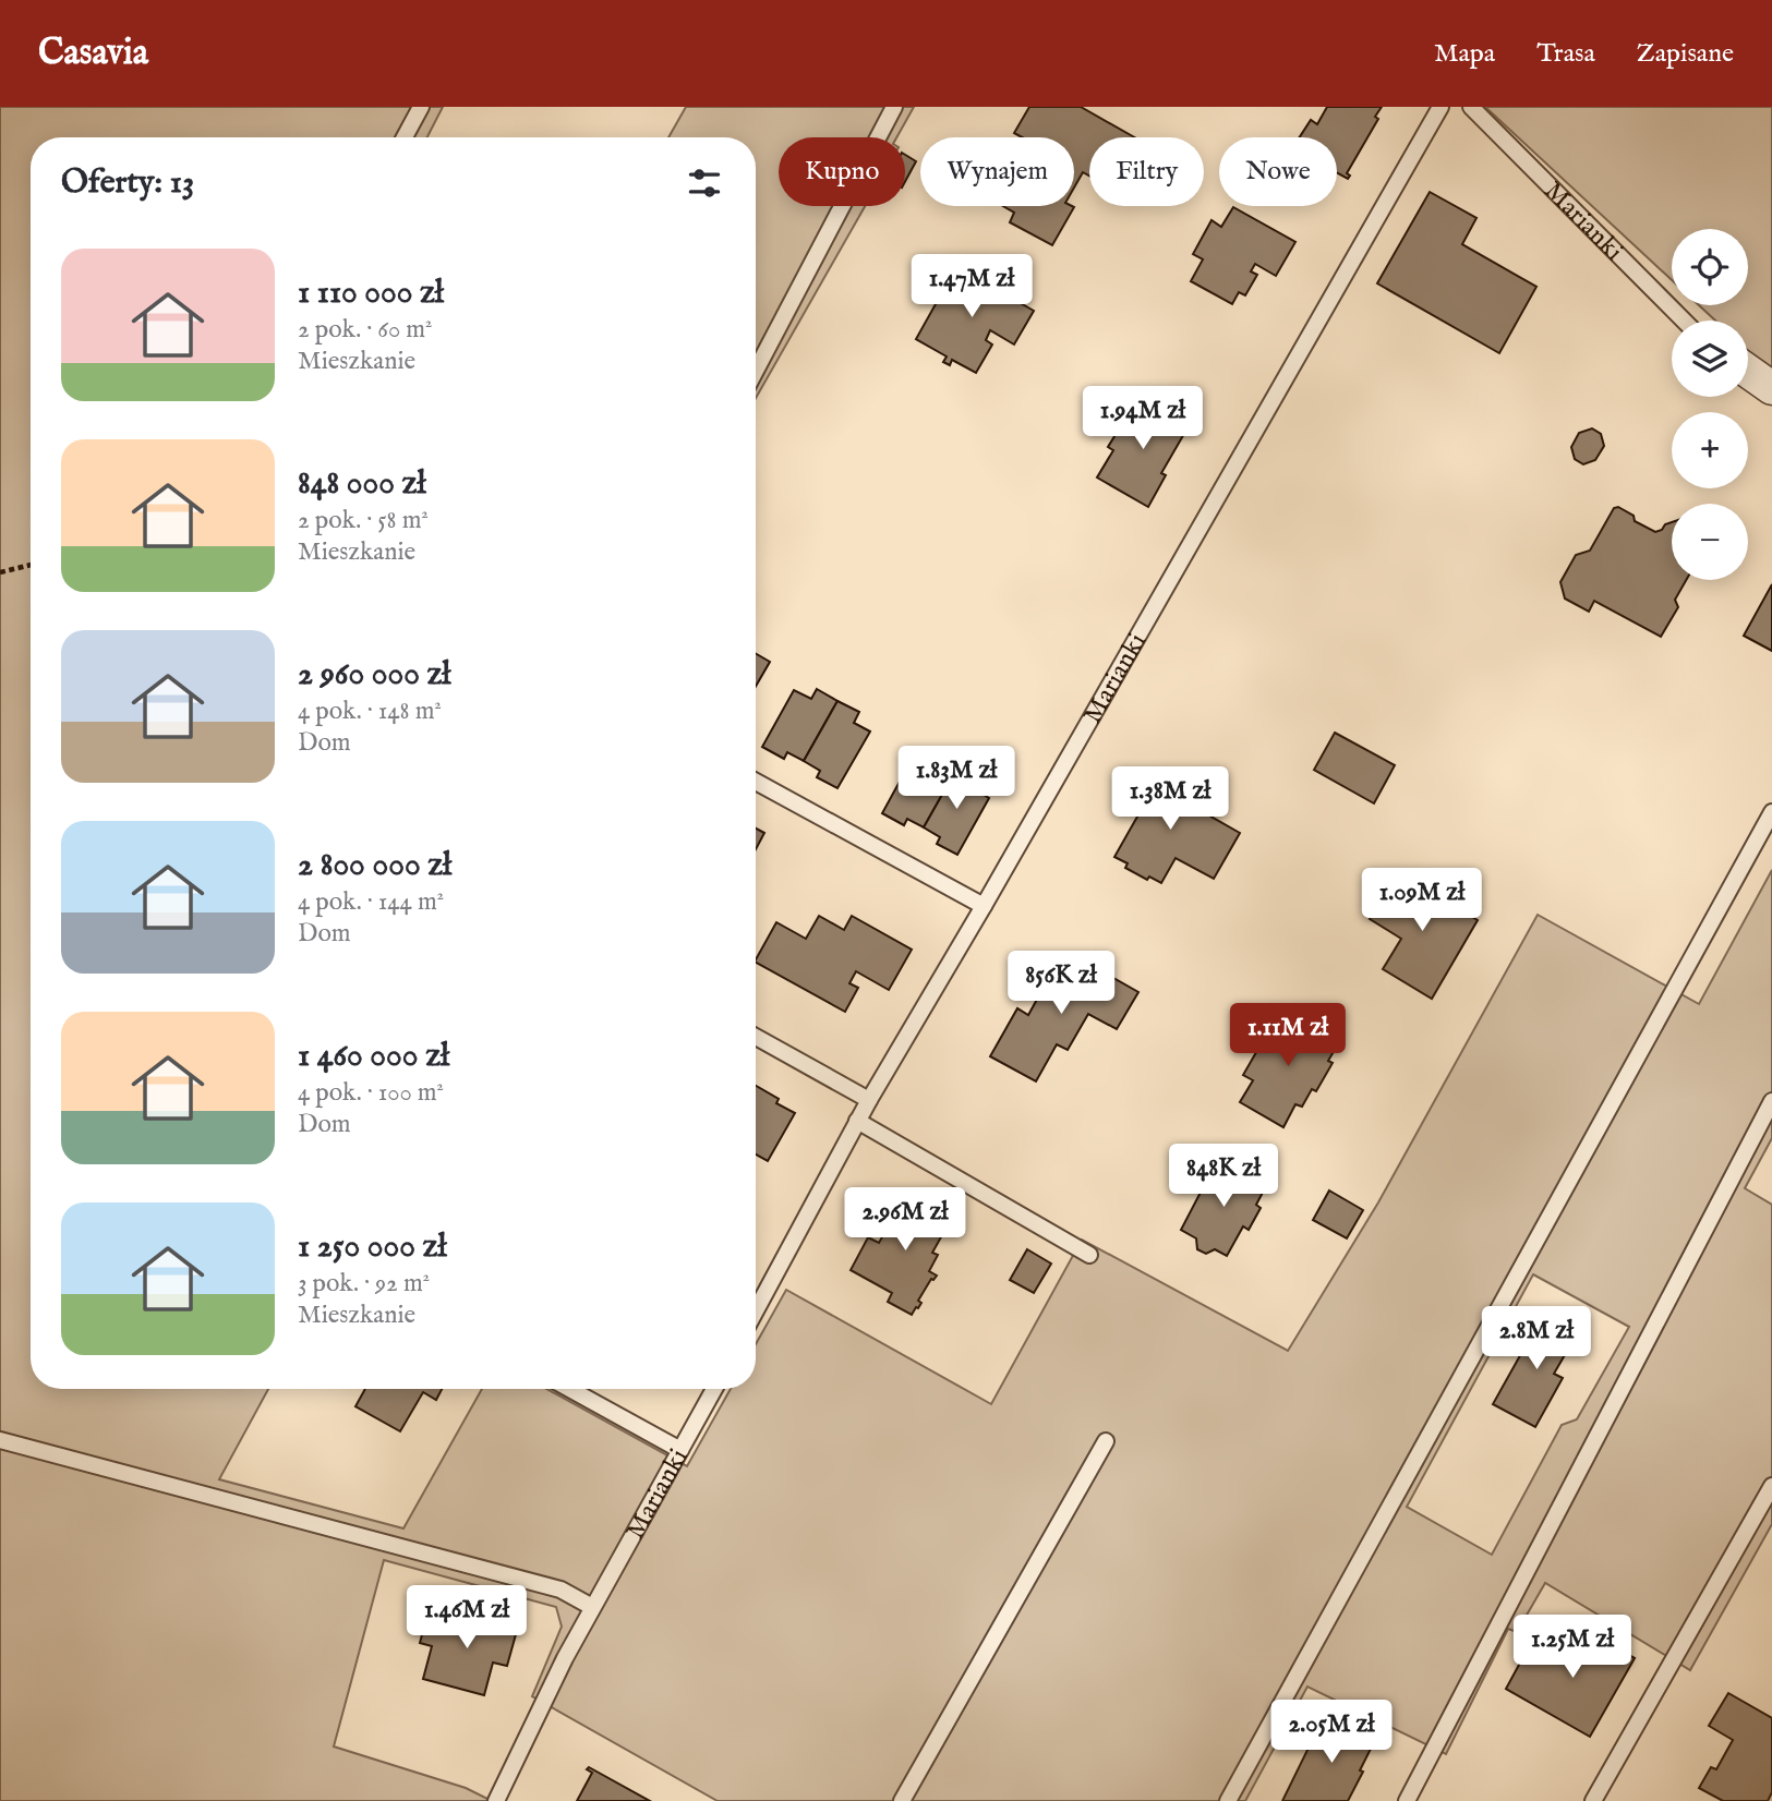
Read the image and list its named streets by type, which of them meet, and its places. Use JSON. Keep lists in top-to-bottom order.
{
  "streets": {
    "lane": ["Marianki"]
  },
  "page": {
    "header": "Casavia",
    "nav": ["Mapa", "Trasa", "Zapisane"],
    "chip": [
      "Kupno",
      "Wynajem",
      "Filtry",
      "Nowe"
    ],
    "heading": "Oferty: 13",
    "map_buttons": ["+", "−"],
    "list": [
      {
        "name": "1 110 000 zł",
        "note": "2 pok. · 60 m² · Mieszkanie"
      },
      {
        "name": "848 000 zł",
        "note": "2 pok. · 58 m² · Mieszkanie"
      },
      {
        "name": "2 960 000 zł",
        "note": "4 pok. · 148 m² · Dom"
      },
      {
        "name": "2 800 000 zł",
        "note": "4 pok. · 144 m² · Dom"
      },
      {
        "name": "1 460 000 zł",
        "note": "4 pok. · 100 m² · Dom"
      },
      {
        "name": "1 250 000 zł",
        "note": "3 pok. · 92 m² · Mieszkanie"
      }
    ],
    "price": [
      "1.47M zł",
      "1.94M zł",
      "1.83M zł",
      "1.38M zł",
      "1.09M zł",
      "856K zł",
      "1.11M zł",
      "848K zł",
      "2.96M zł",
      "2.8M zł",
      "1.46M zł",
      "1.25M zł",
      "2.05M zł"
    ]
  }
}
